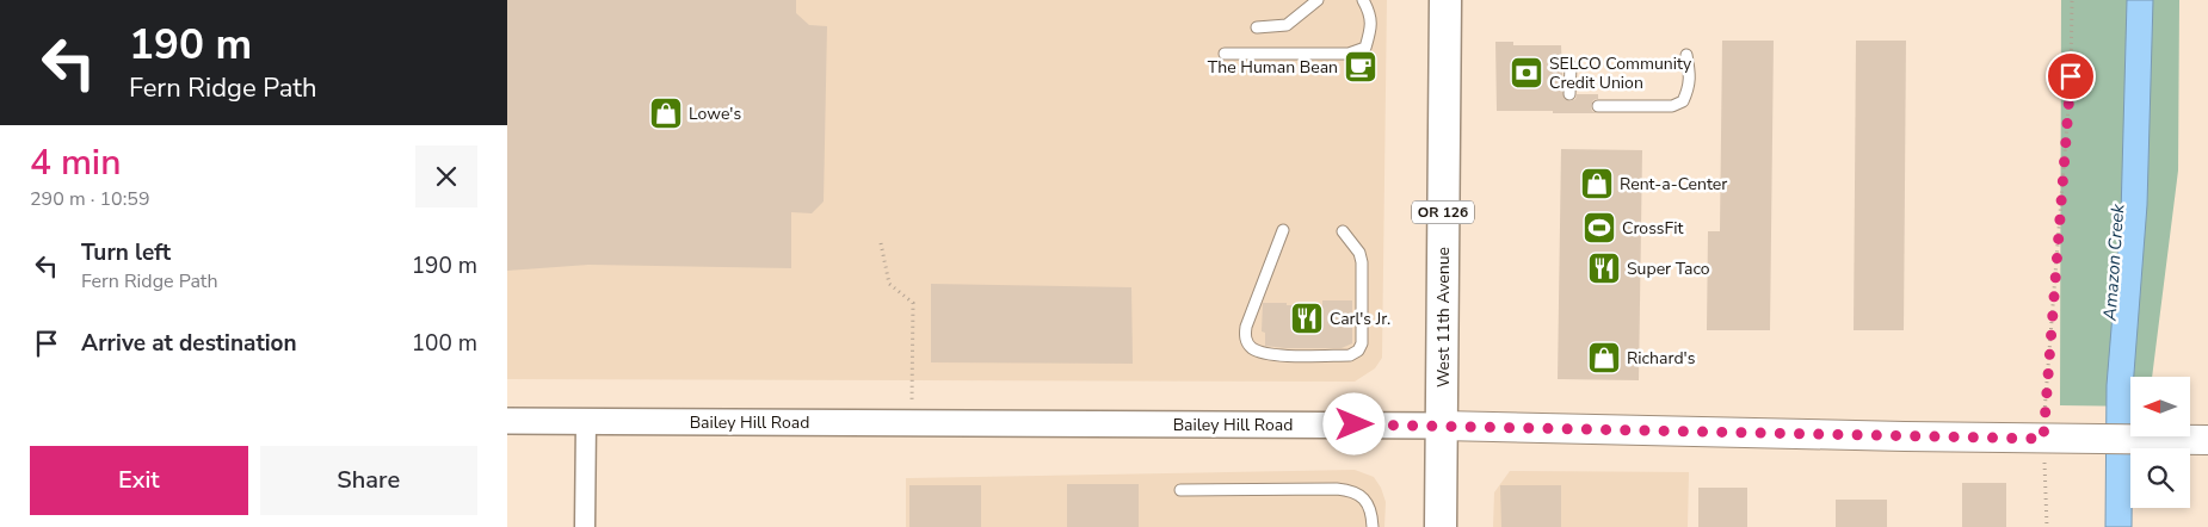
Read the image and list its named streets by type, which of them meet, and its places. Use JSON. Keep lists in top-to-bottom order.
{
  "streets": {
    "main road": ["OR 126", "West 11th Avenue", "Bailey Hill Road"]
  },
  "crossings": [
    ["West 11th Avenue", "Bailey Hill Road"]
  ],
  "water": ["Amazon Creek"],
  "places": {
    "cafe": ["The Human Bean"],
    "bank": ["SELCO Community Credit Union"],
    "shop": ["Lowe's", "Rent-a-Center", "Richard's"],
    "sports": ["CrossFit"],
    "restaurant": ["Super Taco", "Carl's Jr."]
  },
  "north": "left",
  "page": {
    "turn": ["190 m", "Fern Ridge Path"],
    "heading": ["4 min", "290 m · 10:59"],
    "list": [
      {
        "name": "Turn left",
        "note": "Fern Ridge Path",
        "value": "190 m"
      },
      {
        "name": "Arrive at destination",
        "value": "100 m"
      }
    ],
    "buttons": ["Exit", "Share"]
  }
}
